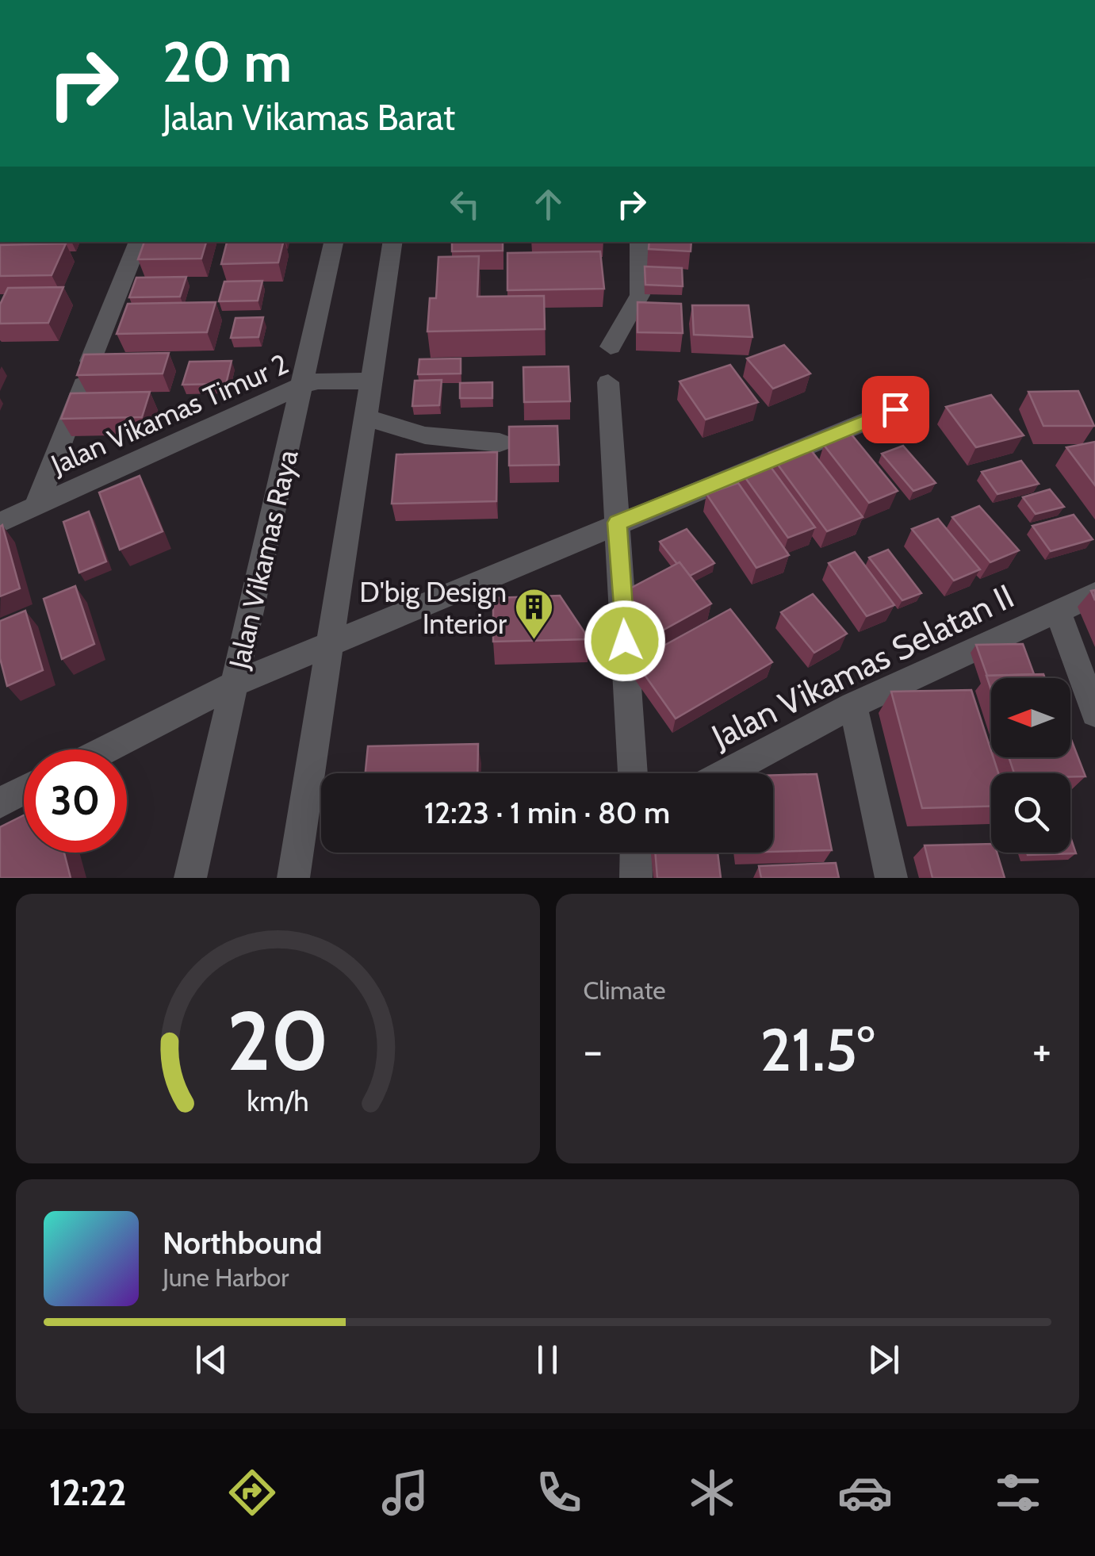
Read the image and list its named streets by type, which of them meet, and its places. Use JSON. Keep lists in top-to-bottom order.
{
  "streets": {
    "street": ["Jalan Vikamas Timur 2", "Jalan Vikamas Raya", "Jalan Vikamas Selatan II"]
  },
  "crossings": [
    ["Jalan Vikamas Timur 2", "Jalan Vikamas Raya"]
  ],
  "places": {
    "building": ["D'big Design Interior"]
  },
  "north": "left",
  "page": {
    "turn": ["20 m", "Jalan Vikamas Barat"],
    "limit": "30",
    "trip": "12:23 · 1 min · 80 m",
    "tile": "Climate",
    "heat": ["−", "21.5°", "+"],
    "song": ["Northbound", "June Harbor"],
    "tabs": "12:22",
    "gauge": ["20", "km/h"]
  }
}
